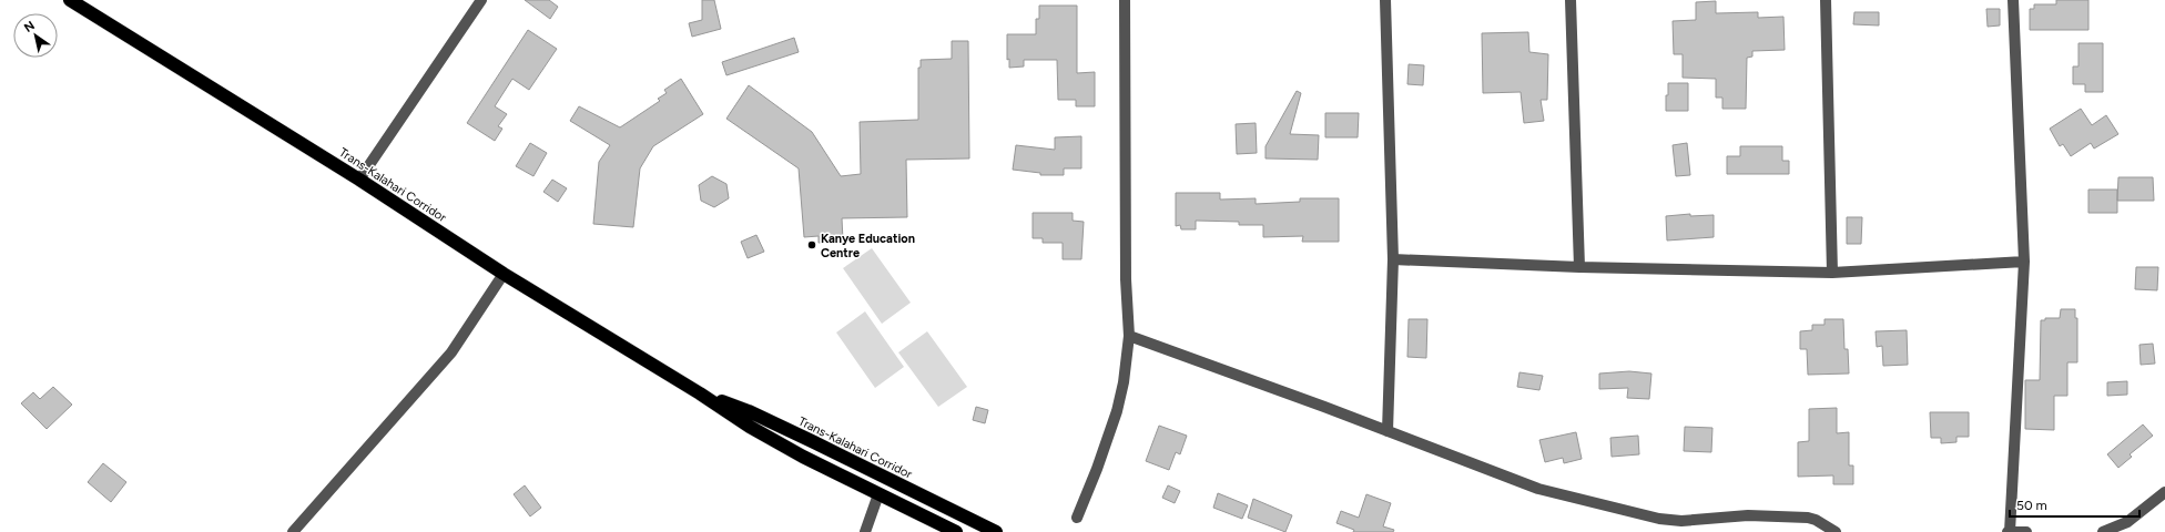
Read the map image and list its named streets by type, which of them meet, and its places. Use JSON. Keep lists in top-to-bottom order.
{
  "streets": {
    "highway": ["Trans-Kalahari Corridor"]
  },
  "places": ["Kanye Education Centre"],
  "scale_bar": "50 m",
  "north": "top left"
}
